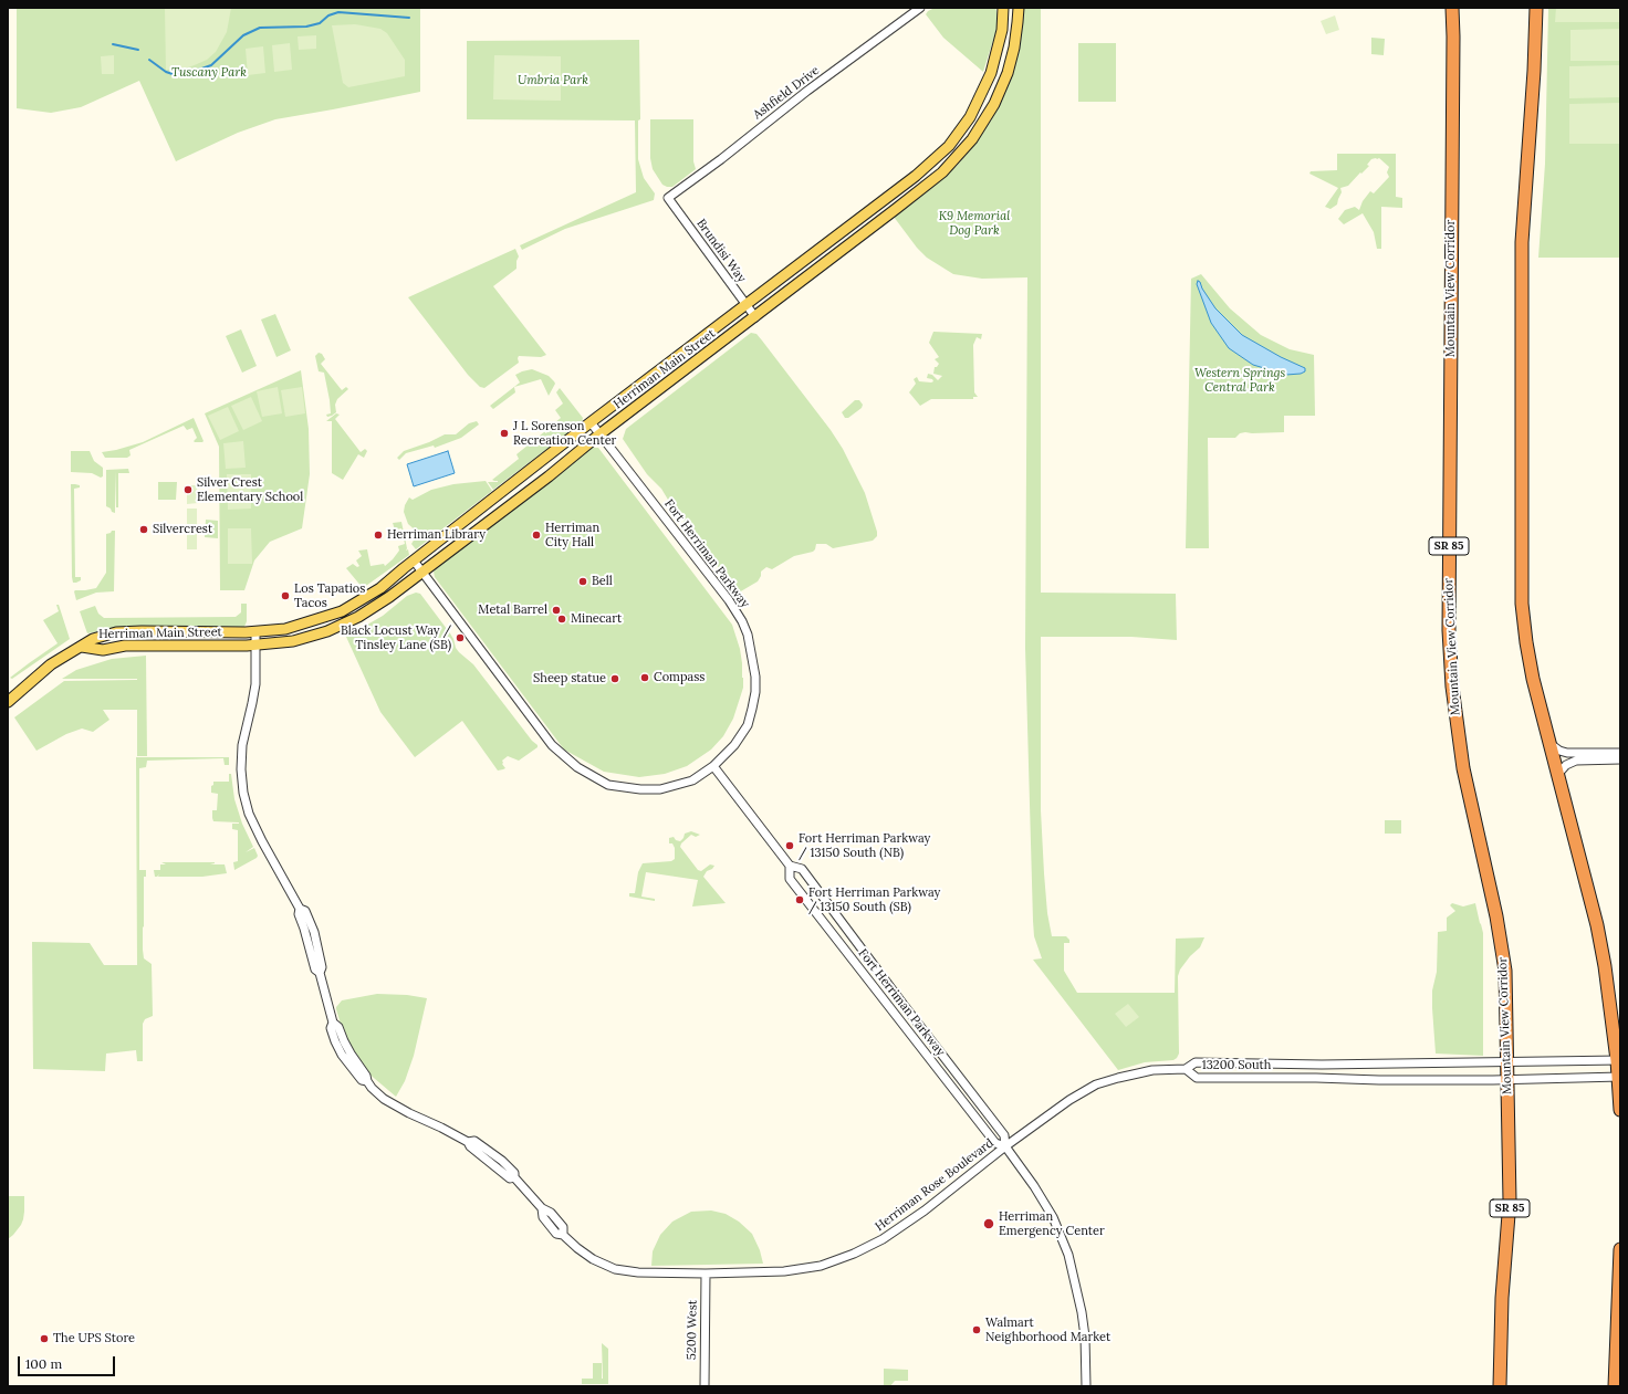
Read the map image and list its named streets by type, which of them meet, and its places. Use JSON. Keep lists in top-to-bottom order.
{
  "streets": {
    "highway": ["Mountain View Corridor", "SR 85"],
    "main road": ["Herriman Main Street"],
    "street": [
      "Ashfield Drive",
      "Brundisi Way",
      "Fort Herriman Parkway",
      "13200 South",
      "Herriman Rose Boulevard",
      "5200 West"
    ]
  },
  "crossings": [
    ["Ashfield Drive", "Brundisi Way"],
    ["Brundisi Way", "Herriman Main Street"],
    ["Mountain View Corridor", "13200 South"],
    ["Herriman Main Street", "Fort Herriman Parkway"],
    ["Herriman Main Street", "Herriman Rose Boulevard"],
    ["Fort Herriman Parkway", "Herriman Rose Boulevard"],
    ["13200 South", "Herriman Rose Boulevard"],
    ["Herriman Rose Boulevard", "5200 West"]
  ],
  "parks": [
    "Tuscany Park",
    "Umbria Park",
    "K9 Memorial Dog Park",
    "Western Springs Central Park"
  ],
  "places": [
    "J L Sorenson Recreation Center",
    "Silver Crest Elementary School",
    "Silvercrest",
    "Herriman Library",
    "Herriman City Hall",
    "Bell",
    "Los Tapatios Tacos",
    "Metal Barrel",
    "Minecart",
    "Black Locust Way / Tinsley Lane (SB)",
    "Compass",
    "Sheep statue",
    "Fort Herriman Parkway / 13150 South (NB)",
    "Fort Herriman Parkway / 13150 South (SB)",
    "Herriman Emergency Center",
    "Walmart Neighborhood Market",
    "The UPS Store"
  ],
  "scale_bar": "100 m"
}
